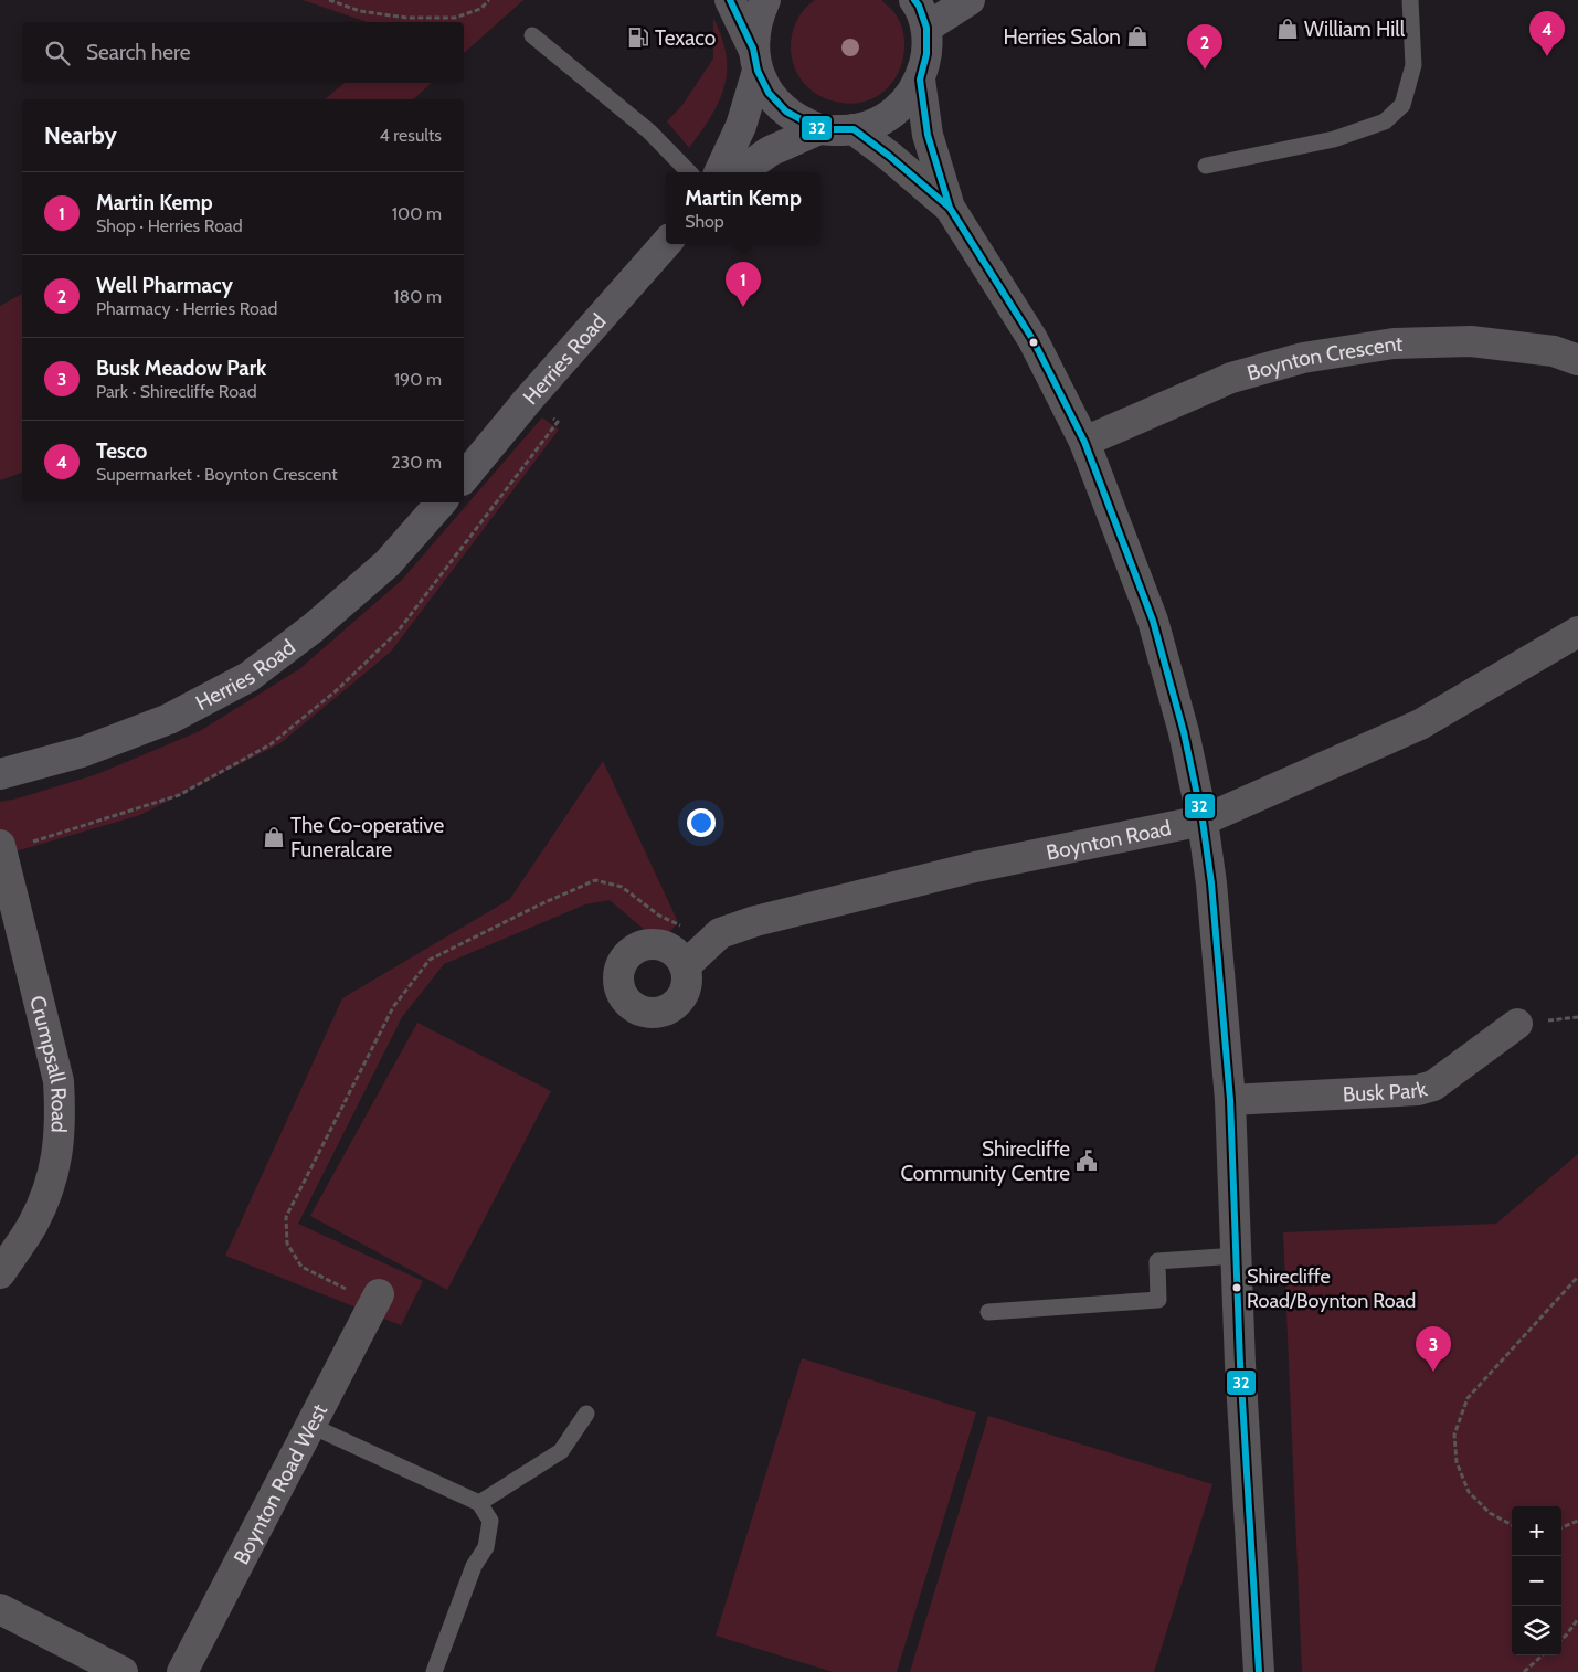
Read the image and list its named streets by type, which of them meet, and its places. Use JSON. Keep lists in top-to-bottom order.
{
  "streets": {
    "main road": ["Herries Road"],
    "street": [
      "Boynton Crescent",
      "Boynton Road",
      "Crumpsall Road",
      "Busk Park",
      "Boynton Road West"
    ]
  },
  "places": {
    "shop": ["William Hill", "Herries Salon", "The Co-operative Funeralcare"],
    "fuel station": ["Texaco"],
    "public building": ["Shirecliffe Community Centre"],
    "other": ["Shirecliffe Road/Boynton Road"]
  },
  "lines": ["transit line 32"],
  "page": {
    "pins": [
      "4",
      "2",
      "1",
      "3"
    ],
    "search": "Search here",
    "heading": ["Nearby", "4 results"],
    "list": [
      {
        "mark": "1",
        "name": "Martin Kemp",
        "note": "Shop · Herries Road",
        "value": "100 m"
      },
      {
        "mark": "2",
        "name": "Well Pharmacy",
        "note": "Pharmacy · Herries Road",
        "value": "180 m"
      },
      {
        "mark": "3",
        "name": "Busk Meadow Park",
        "note": "Park · Shirecliffe Road",
        "value": "190 m"
      },
      {
        "mark": "4",
        "name": "Tesco",
        "note": "Supermarket · Boynton Crescent",
        "value": "230 m"
      }
    ],
    "popup": ["Martin Kemp", "Shop"],
    "map_buttons": ["+", "−"]
  }
}
